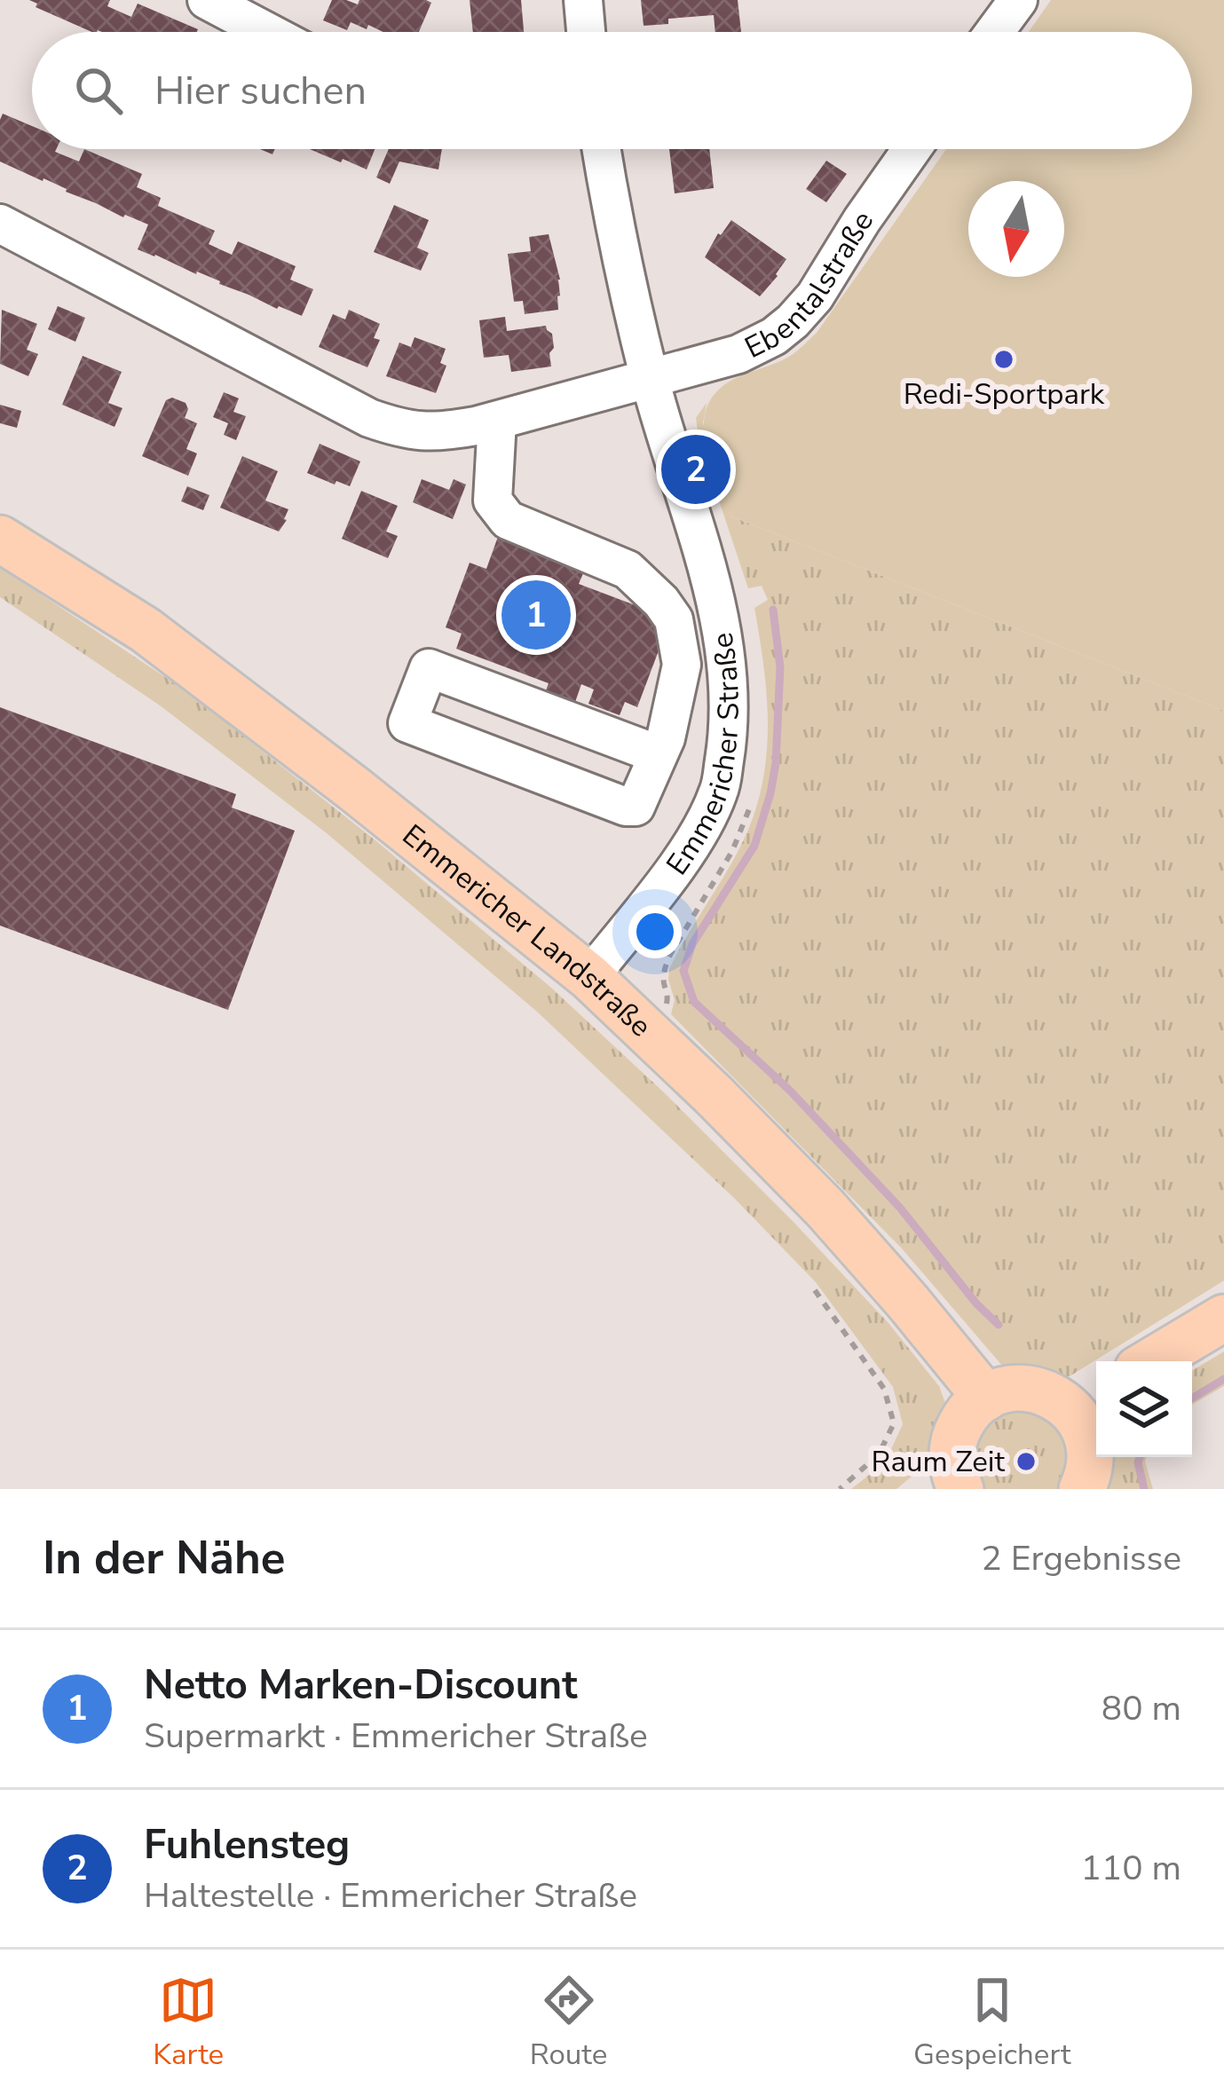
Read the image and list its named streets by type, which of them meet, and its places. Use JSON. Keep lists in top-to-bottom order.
{
  "streets": {
    "main road": ["Emmericher Landstraße"],
    "street": ["Ebentalstraße", "Emmericher Straße"]
  },
  "crossings": [
    ["Ebentalstraße", "Emmericher Straße"],
    ["Emmericher Straße", "Emmericher Landstraße"]
  ],
  "places": ["Redi-Sportpark", "Raum Zeit"],
  "north": "bottom",
  "page": {
    "search": "Hier suchen",
    "pins": ["2", "1"],
    "heading": ["In der Nähe", "2 Ergebnisse"],
    "list": [
      {
        "mark": "1",
        "name": "Netto Marken-Discount",
        "note": "Supermarkt · Emmericher Straße",
        "value": "80 m"
      },
      {
        "mark": "2",
        "name": "Fuhlensteg",
        "note": "Haltestelle · Emmericher Straße",
        "value": "110 m"
      }
    ],
    "nav": ["Karte", "Route", "Gespeichert"]
  }
}
